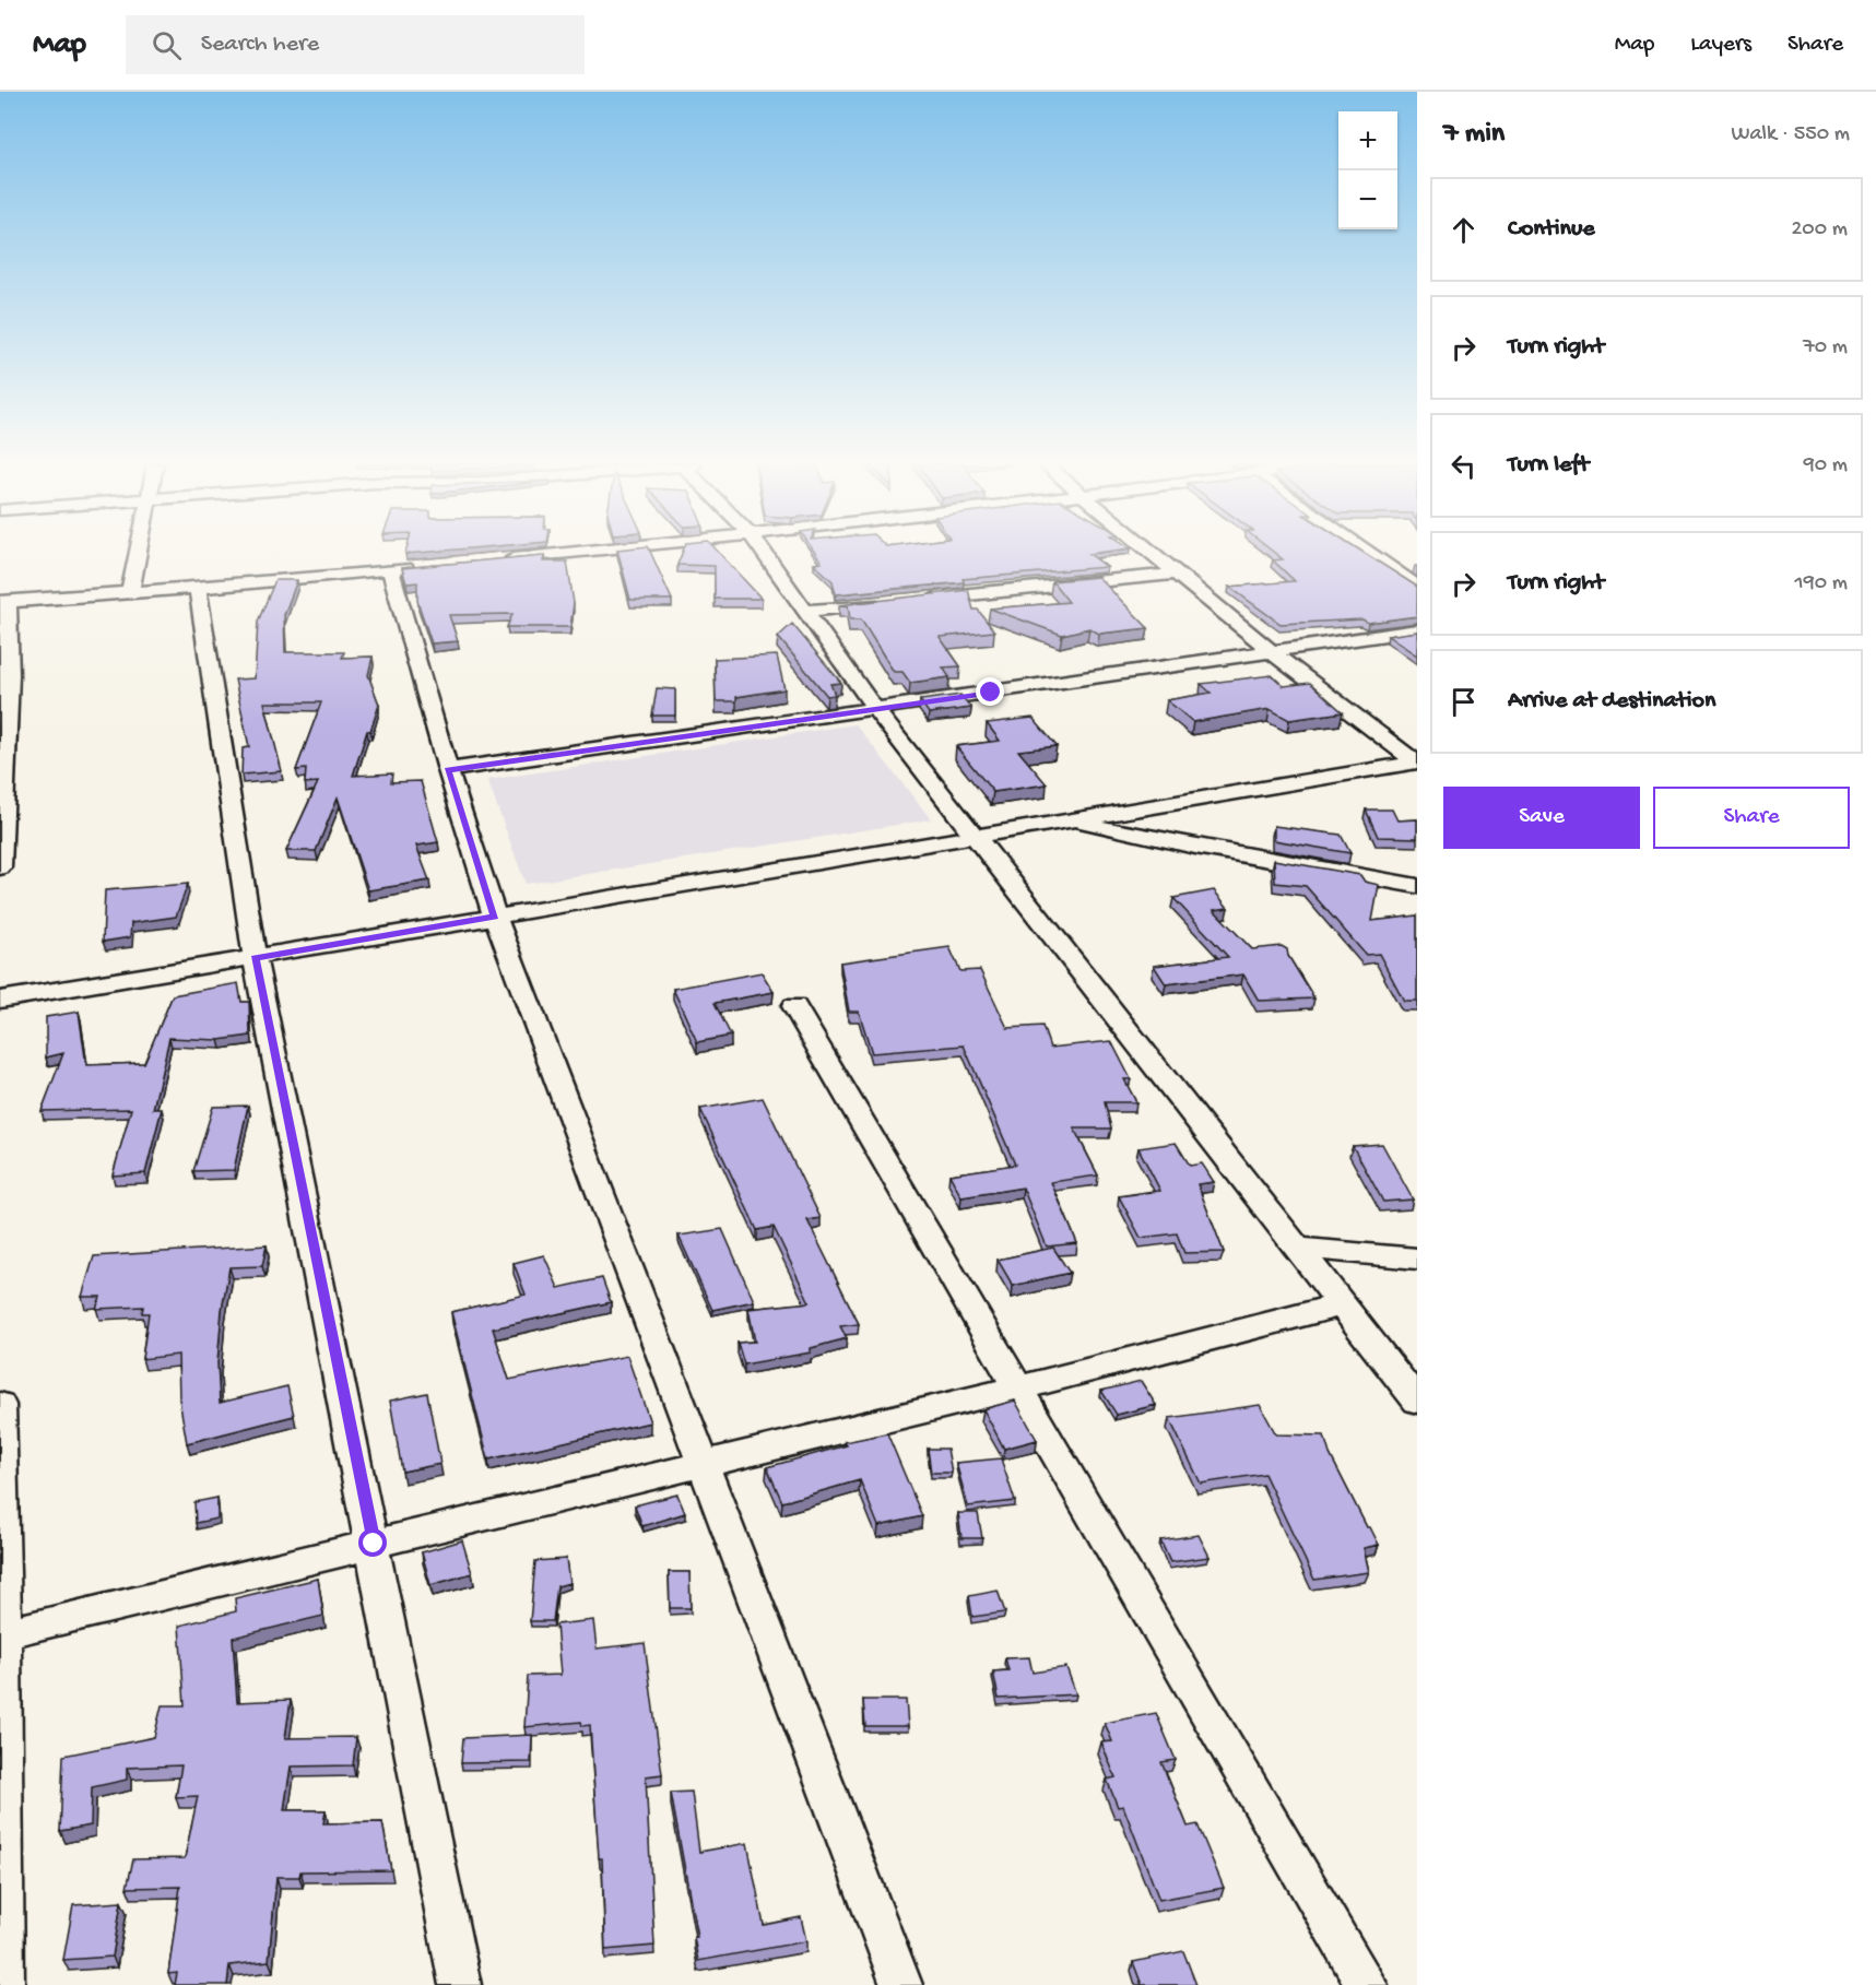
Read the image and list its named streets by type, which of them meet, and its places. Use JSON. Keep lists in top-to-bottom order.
{
  "page": {
    "header": "Map",
    "search": "Search here",
    "nav": ["Map", "Layers", "Share"],
    "heading": ["7 min", "Walk · 550 m"],
    "map_buttons": ["+", "−"],
    "list": [
      ["Continue", "200 m"],
      ["Turn right", "70 m"],
      ["Turn left", "90 m"],
      ["Turn right", "190 m"],
      "Arrive at destination"
    ],
    "buttons": ["Save", "Share"]
  }
}
